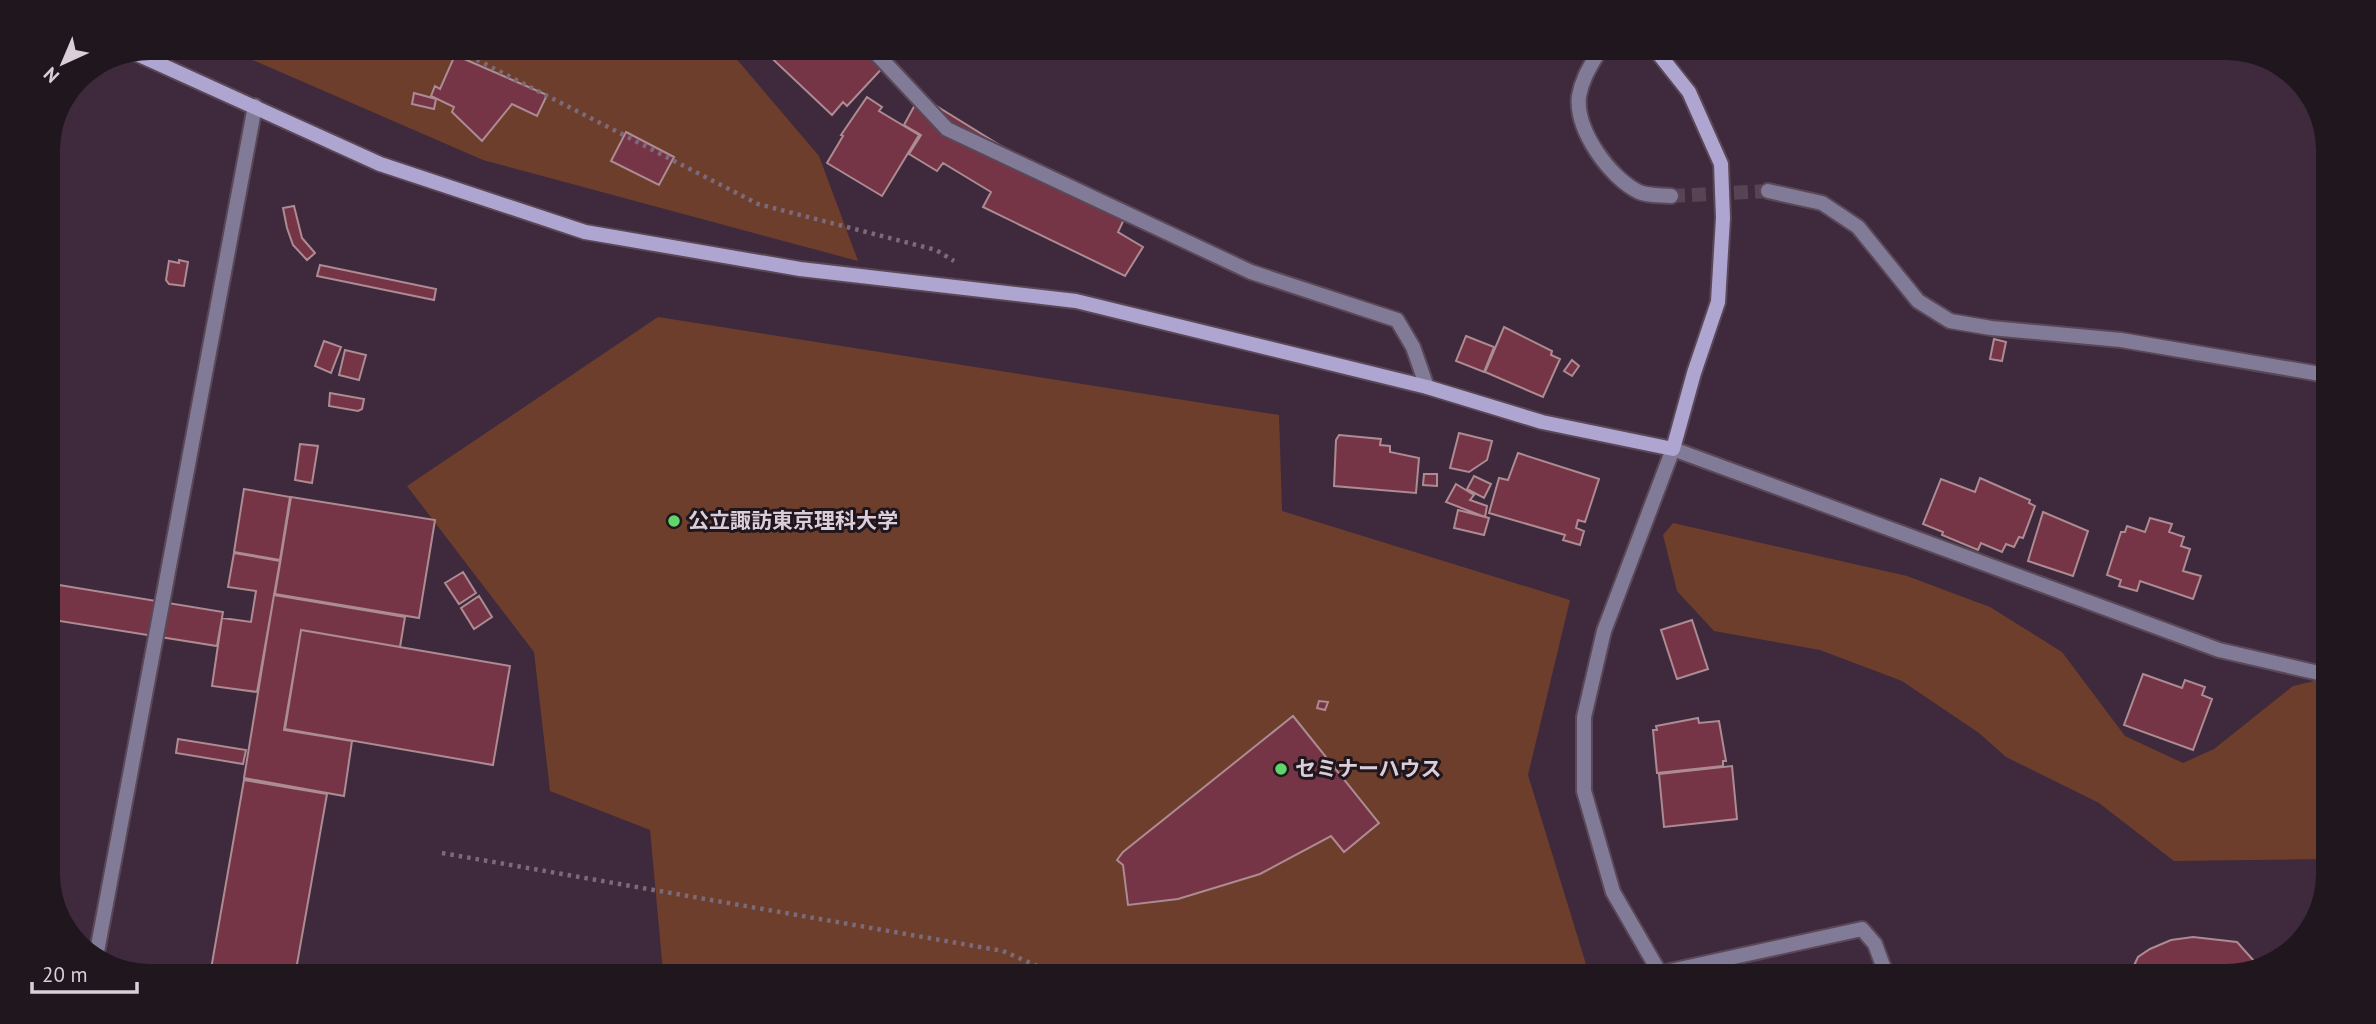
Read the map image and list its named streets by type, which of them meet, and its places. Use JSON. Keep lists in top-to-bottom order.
{
  "places": ["公立諏訪東京理科大学", "セミナーハウス"],
  "scale_bar": "20 m",
  "north": "bottom left"
}
